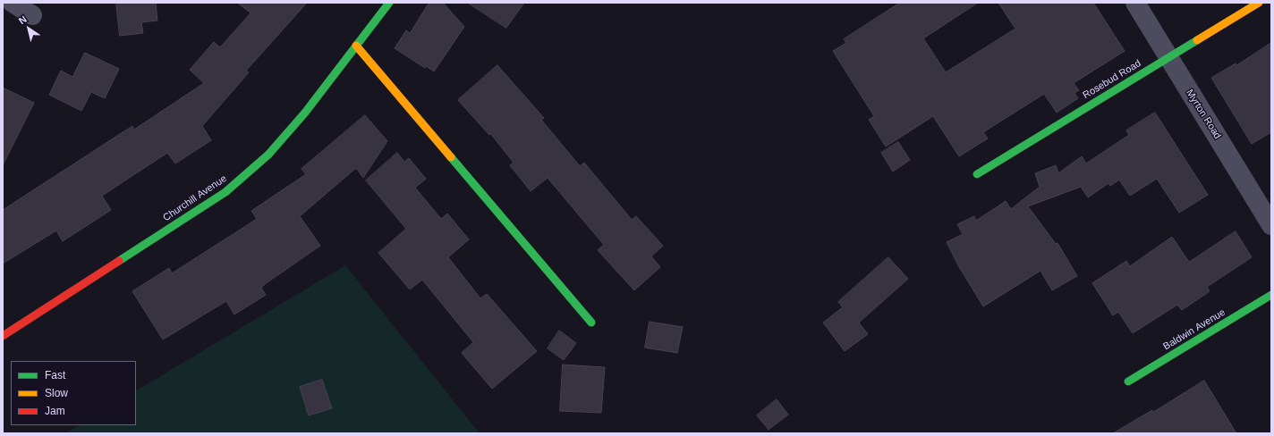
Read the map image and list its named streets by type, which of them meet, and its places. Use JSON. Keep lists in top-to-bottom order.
{
  "streets": {
    "street": [
      "Rosebud Road",
      "Myrton Road",
      "Churchill Avenue",
      "Baldwin Avenue"
    ]
  },
  "crossings": [
    ["Rosebud Road", "Myrton Road"]
  ],
  "legend": ["Fast", "Slow", "Jam"],
  "north": "top left"
}
